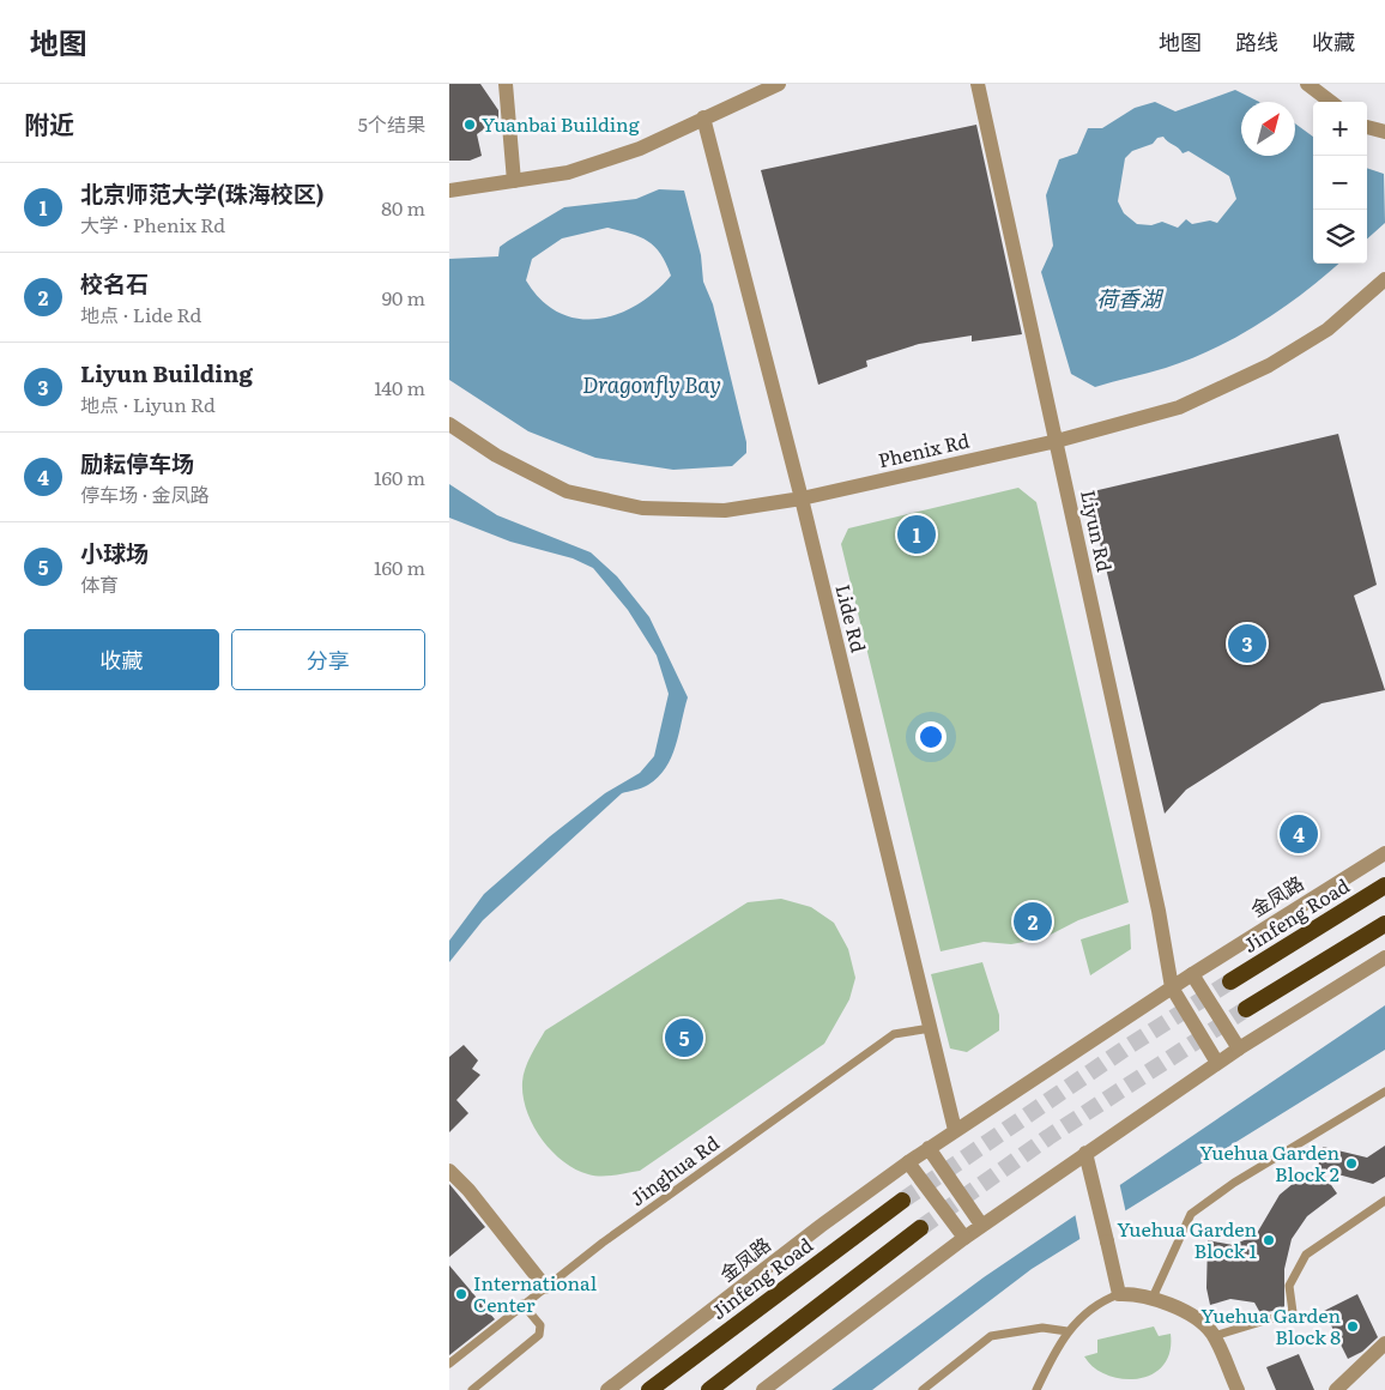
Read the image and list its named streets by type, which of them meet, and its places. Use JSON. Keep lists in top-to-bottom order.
{
  "streets": {
    "highway": ["Jinfeng Road"],
    "street": [
      "Phenix Rd",
      "Liyun Rd",
      "Lide Rd",
      "金凤路"
    ],
    "lane": ["Jinghua Rd"]
  },
  "crossings": [
    ["Phenix Rd", "Liyun Rd"],
    ["Phenix Rd", "Lide Rd"],
    ["Liyun Rd", "金凤路"],
    ["Lide Rd", "金凤路"],
    ["Lide Rd", "Jinghua Rd"]
  ],
  "water": ["荷香湖", "Dragonfly Bay"],
  "places": [
    "Yuanbai Building",
    "Yuehua Garden Block 2",
    "Yuehua Garden Block 1",
    "International Center",
    "Yuehua Garden Block 8"
  ],
  "north": "top right",
  "page": {
    "header": "地图",
    "nav": ["地图", "路线", "收藏"],
    "heading": ["附近", "5个结果"],
    "map_buttons": ["+", "−"],
    "list": [
      {
        "mark": "1",
        "name": "北京师范大学(珠海校区)",
        "note": "大学 · Phenix Rd",
        "value": "80 m"
      },
      {
        "mark": "2",
        "name": "校名石",
        "note": "地点 · Lide Rd",
        "value": "90 m"
      },
      {
        "mark": "3",
        "name": "Liyun Building",
        "note": "地点 · Liyun Rd",
        "value": "140 m"
      },
      {
        "mark": "4",
        "name": "励耘停车场",
        "note": "停车场 · 金凤路",
        "value": "160 m"
      },
      {
        "mark": "5",
        "name": "小球场",
        "note": "体育",
        "value": "160 m"
      }
    ],
    "pins": [
      "1",
      "3",
      "4",
      "2",
      "5"
    ],
    "buttons": ["收藏", "分享"]
  }
}
